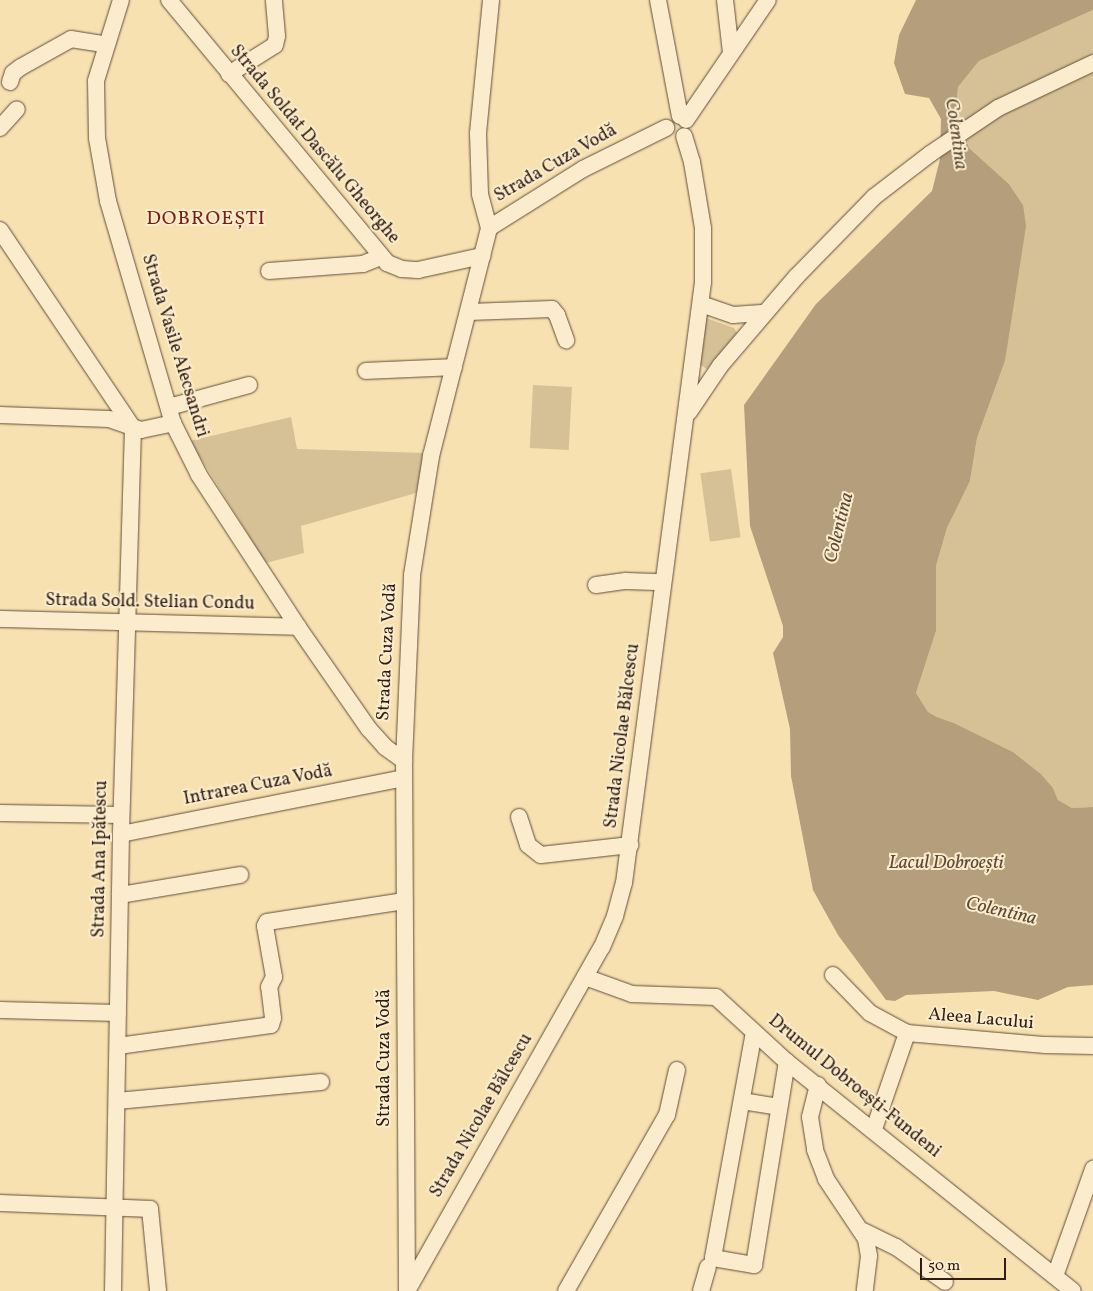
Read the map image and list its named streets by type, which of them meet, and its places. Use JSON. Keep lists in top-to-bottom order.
{
  "streets": {
    "street": [
      "Strada Soldat Dascălu Gheorghe",
      "Strada Cuza Vodă",
      "Strada Vasile Alecsandri",
      "Strada Sold. Stelian Condu",
      "Strada Nicolae Bălcescu",
      "Intrarea Cuza Vodă",
      "Strada Ana Ipătescu",
      "Aleea Lacului",
      "Drumul Dobroești-Fundeni"
    ]
  },
  "crossings": [
    ["Strada Soldat Dascălu Gheorghe", "Strada Cuza Vodă"],
    ["Strada Cuza Vodă", "Strada Vasile Alecsandri"],
    ["Strada Cuza Vodă", "Strada Nicolae Bălcescu"],
    ["Strada Cuza Vodă", "Intrarea Cuza Vodă"],
    ["Strada Vasile Alecsandri", "Strada Sold. Stelian Condu"],
    ["Strada Sold. Stelian Condu", "Strada Ana Ipătescu"],
    ["Strada Nicolae Bălcescu", "Drumul Dobroești-Fundeni"],
    ["Intrarea Cuza Vodă", "Strada Ana Ipătescu"],
    ["Aleea Lacului", "Drumul Dobroești-Fundeni"]
  ],
  "districts": ["DOBROEȘTI"],
  "water": ["Colentina", "Lacul Dobroești"],
  "scale_bar": "50 m"
}
